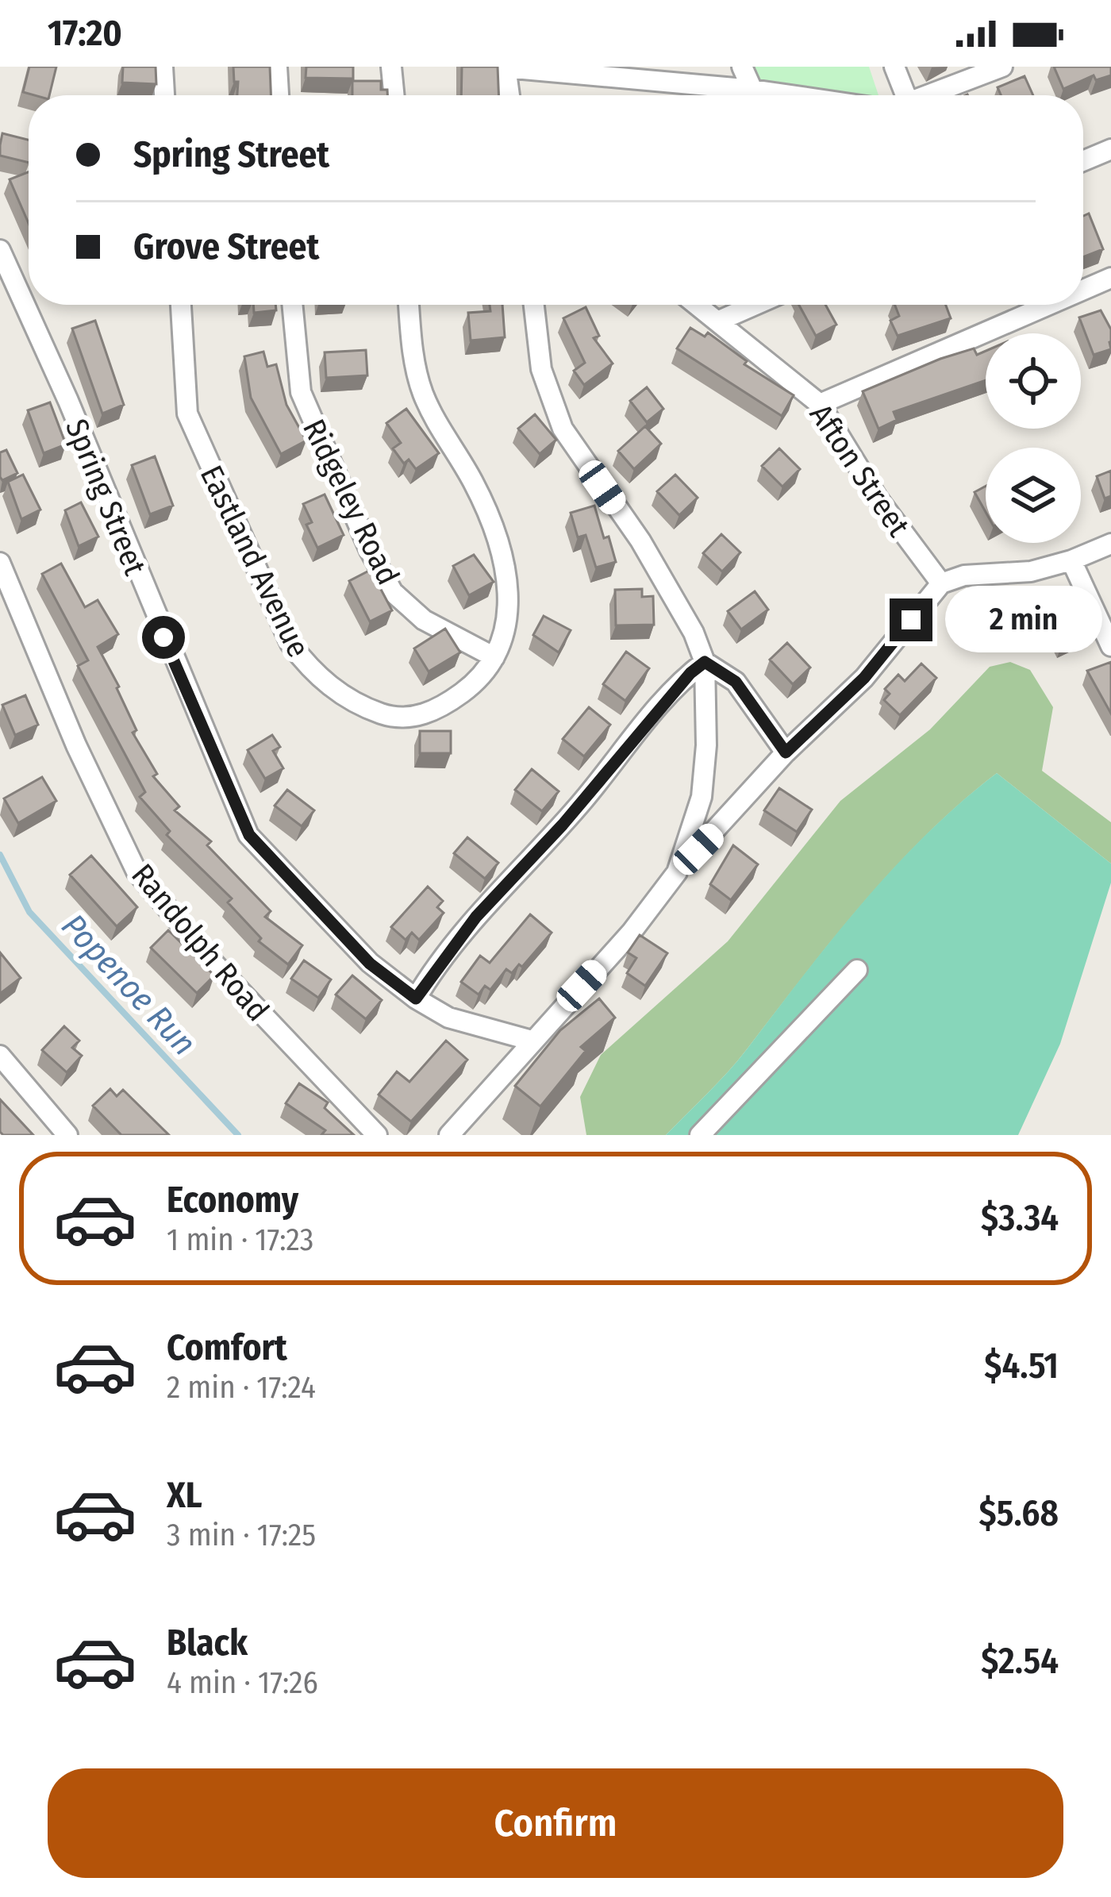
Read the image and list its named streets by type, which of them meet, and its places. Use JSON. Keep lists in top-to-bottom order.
{
  "streets": {
    "street": [
      "Afton Street",
      "Spring Street",
      "Ridgeley Road",
      "Eastland Avenue",
      "Randolph Road"
    ]
  },
  "crossings": [
    ["Ridgeley Road", "Eastland Avenue"]
  ],
  "water": ["Popenoe Run"],
  "page": {
    "status": "17:20",
    "banner": ["Spring Street", "Grove Street"],
    "bubble": "2 min",
    "list": [
      {
        "name": "Economy",
        "note": "1 min · 17:23",
        "value": "$3.34"
      },
      {
        "name": "Comfort",
        "note": "2 min · 17:24",
        "value": "$4.51"
      },
      {
        "name": "XL",
        "note": "3 min · 17:25",
        "value": "$5.68"
      },
      {
        "name": "Black",
        "note": "4 min · 17:26",
        "value": "$2.54"
      }
    ],
    "buttons": "Confirm"
  }
}
